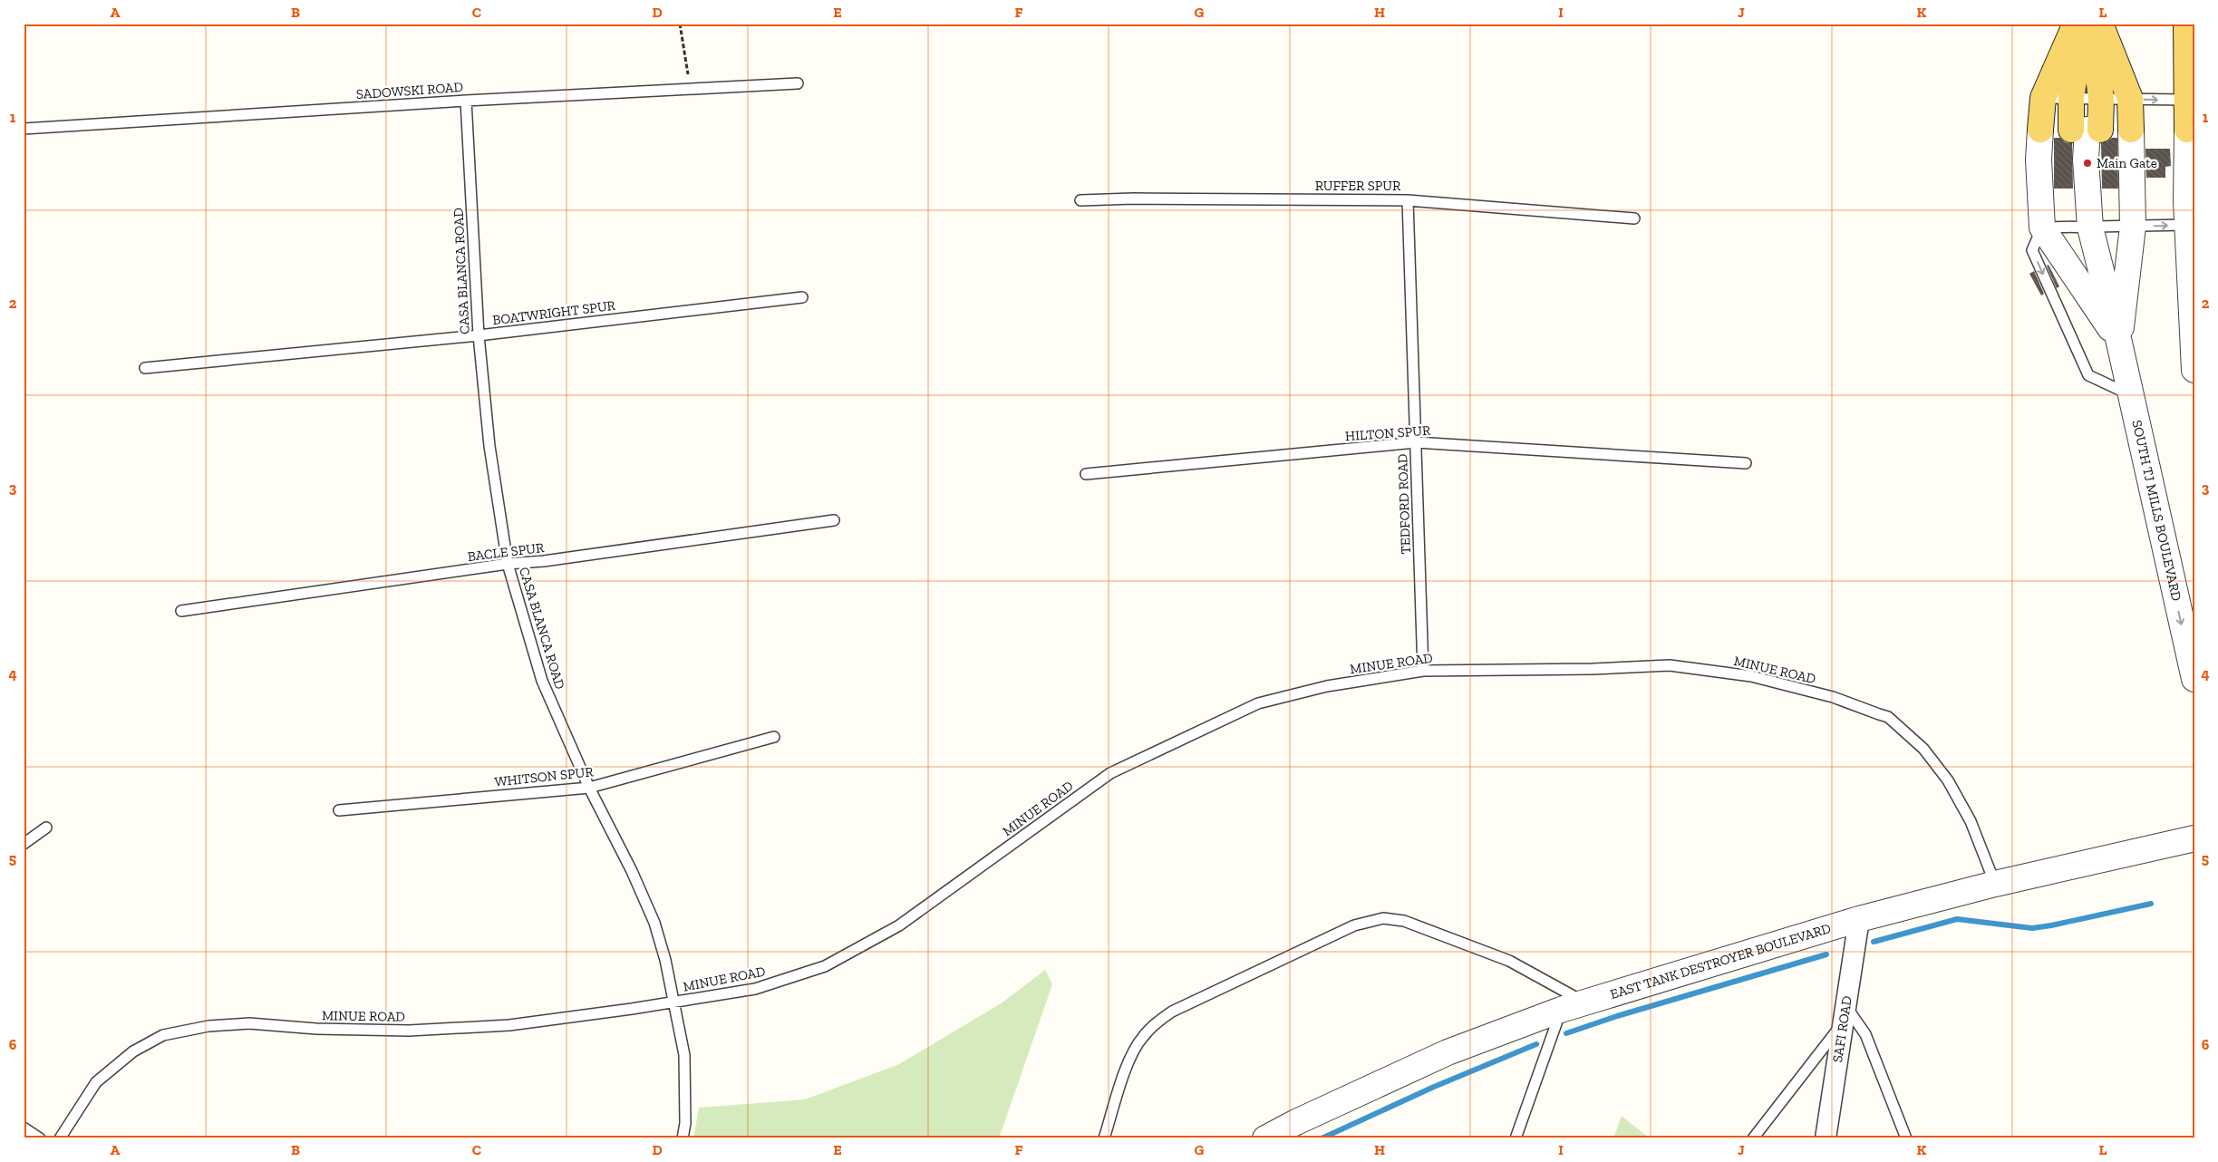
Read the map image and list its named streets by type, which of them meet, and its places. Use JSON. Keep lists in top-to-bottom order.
{
  "streets": {
    "street": ["SOUTH TJ MILLS BOULEVARD", "EAST TANK DESTROYER BOULEVARD", "SAFI ROAD"],
    "lane": [
      "SADOWSKI ROAD",
      "RUFFER SPUR",
      "CASA BLANCA ROAD",
      "BOATWRIGHT SPUR",
      "HILTON SPUR",
      "TEDFORD ROAD",
      "BACLE SPUR",
      "MINUE ROAD",
      "WHITSON SPUR"
    ]
  },
  "crossings": [
    ["SADOWSKI ROAD", "CASA BLANCA ROAD"],
    ["RUFFER SPUR", "TEDFORD ROAD"],
    ["CASA BLANCA ROAD", "BOATWRIGHT SPUR"],
    ["CASA BLANCA ROAD", "BACLE SPUR"],
    ["CASA BLANCA ROAD", "MINUE ROAD"],
    ["CASA BLANCA ROAD", "WHITSON SPUR"],
    ["HILTON SPUR", "TEDFORD ROAD"],
    ["TEDFORD ROAD", "MINUE ROAD"],
    ["MINUE ROAD", "EAST TANK DESTROYER BOULEVARD"],
    ["EAST TANK DESTROYER BOULEVARD", "SAFI ROAD"]
  ],
  "one_way": ["SOUTH TJ MILLS BOULEVARD"],
  "places": ["Main Gate"],
  "grid": {
    "columns": [
      "A",
      "B",
      "C",
      "D",
      "E",
      "F",
      "G",
      "H",
      "I",
      "J",
      "K",
      "L"
    ],
    "rows": [
      "1",
      "2",
      "3",
      "4",
      "5",
      "6"
    ]
  }
}
